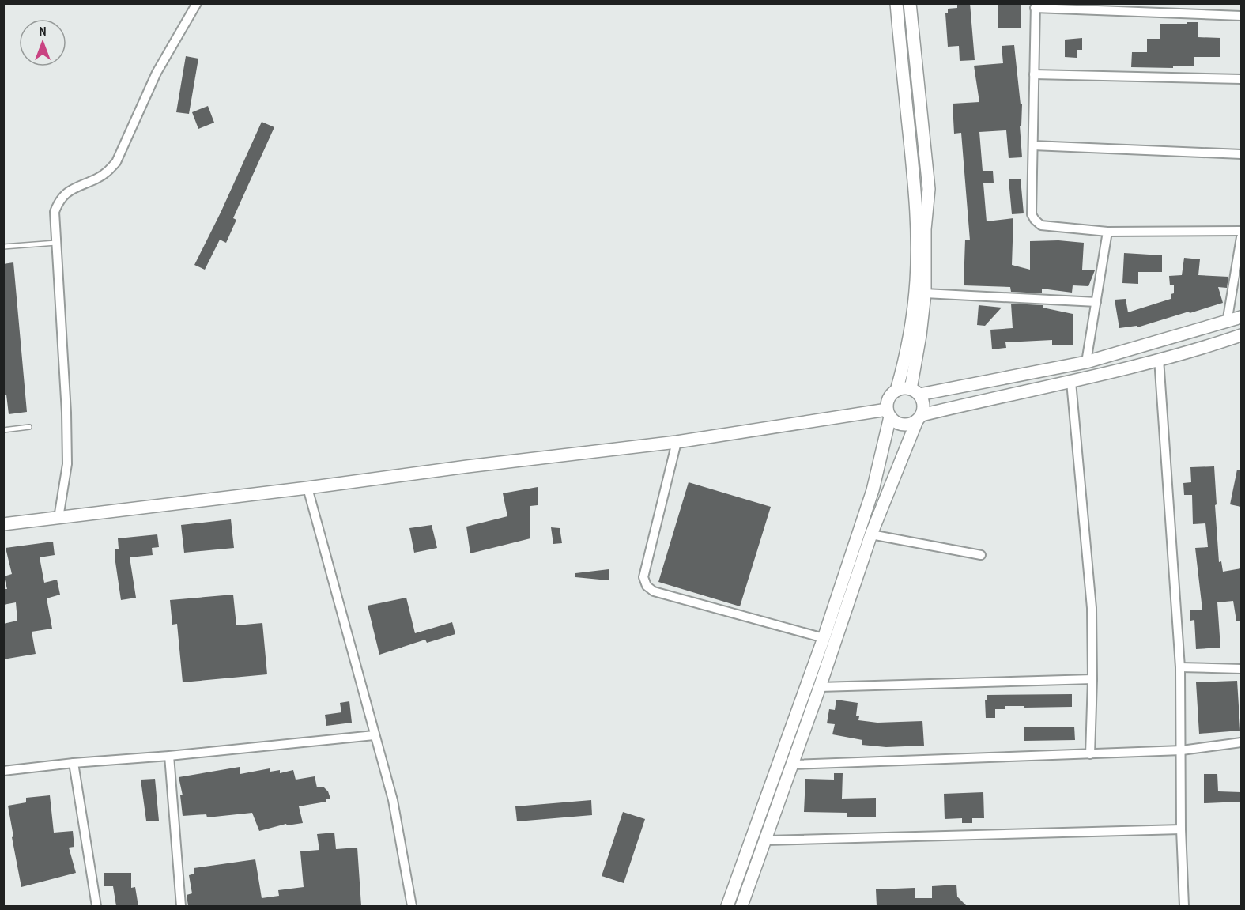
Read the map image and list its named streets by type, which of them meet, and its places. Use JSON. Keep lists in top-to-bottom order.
{
  "north": "top"
}
